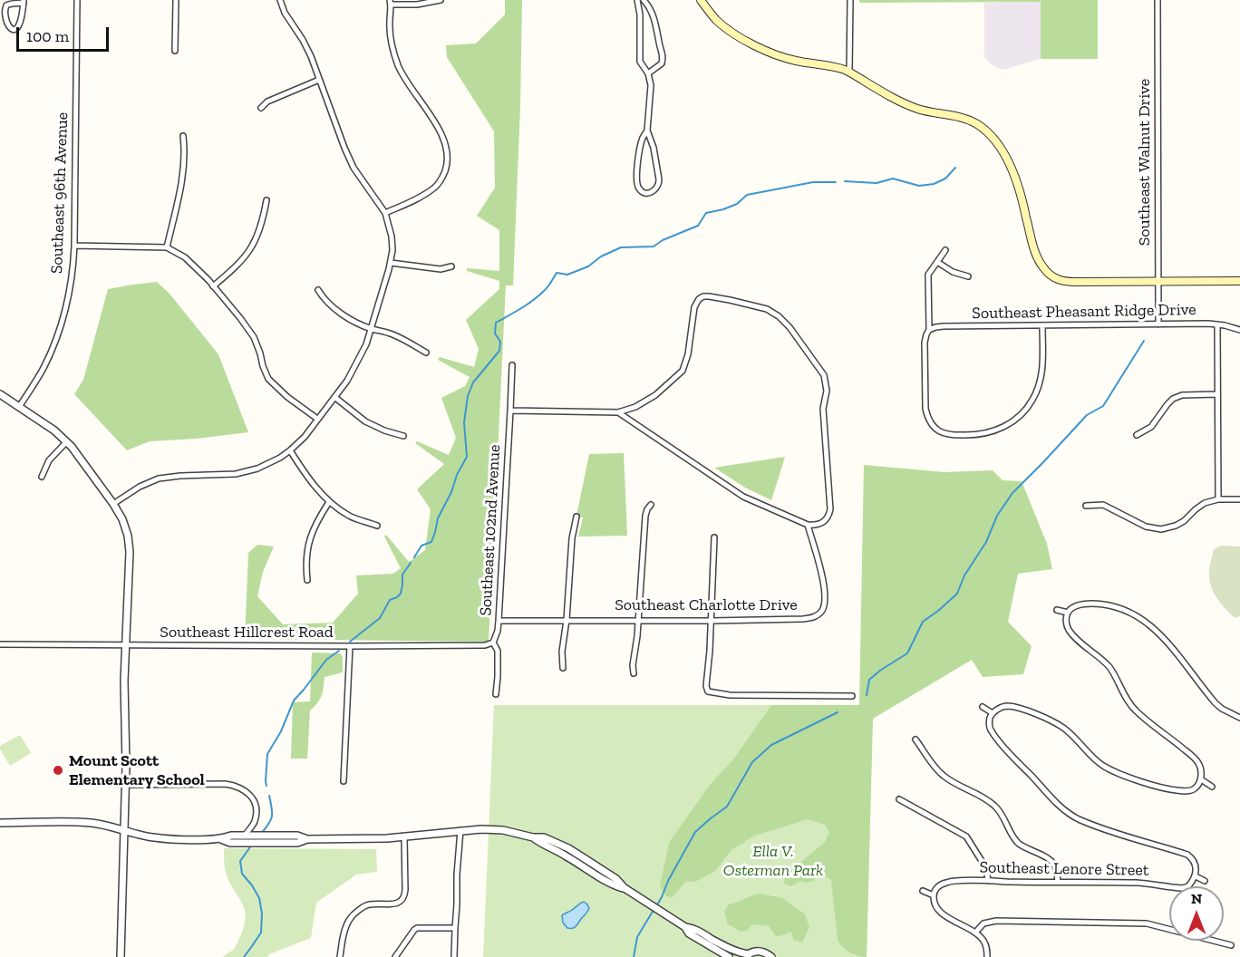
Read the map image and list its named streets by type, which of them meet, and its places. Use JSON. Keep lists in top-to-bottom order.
{
  "streets": {
    "street": [
      "Southeast Walnut Drive",
      "Southeast 96th Avenue",
      "Southeast Pheasant Ridge Drive",
      "Southeast 102nd Avenue",
      "Southeast Charlotte Drive",
      "Southeast Hillcrest Road",
      "Southeast Lenore Street"
    ]
  },
  "crossings": [
    ["Southeast Walnut Drive", "Southeast Pheasant Ridge Drive"],
    ["Southeast 102nd Avenue", "Southeast Charlotte Drive"],
    ["Southeast 102nd Avenue", "Southeast Hillcrest Road"]
  ],
  "parks": ["Ella V. Osterman Park"],
  "places": ["Mount Scott Elementary School"],
  "scale_bar": "100 m",
  "north": "top"
}
